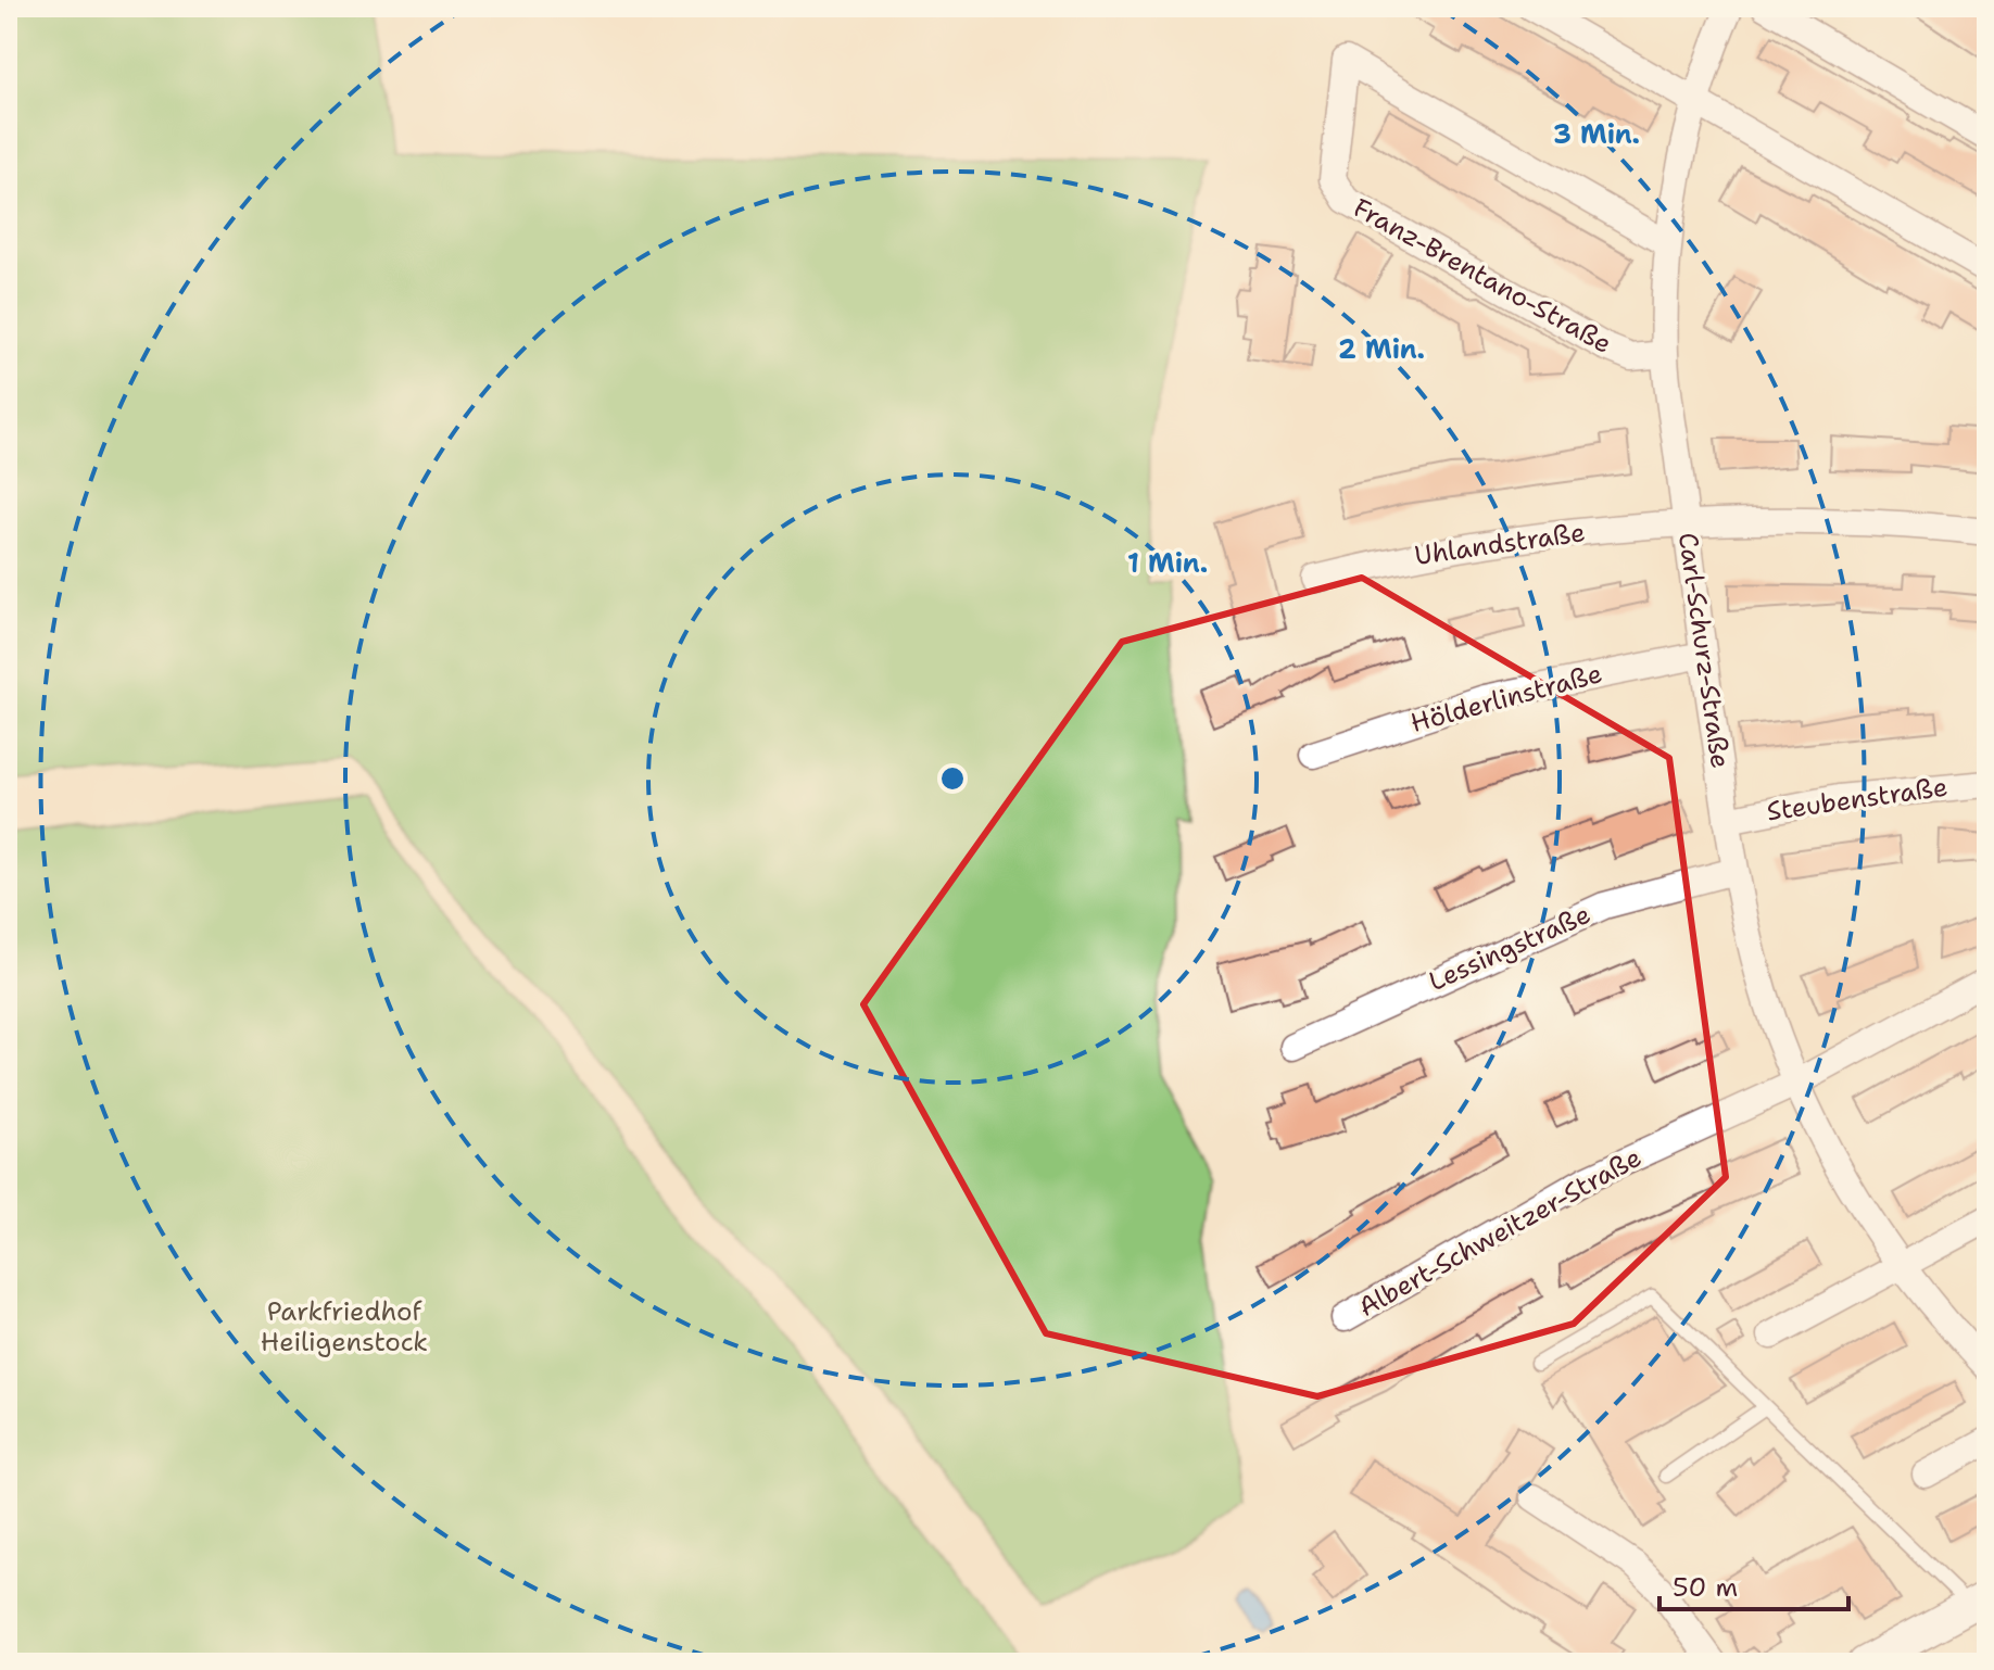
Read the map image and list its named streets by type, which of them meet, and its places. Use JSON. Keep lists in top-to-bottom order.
{
  "streets": {
    "street": [
      "Franz-Brentano-Straße",
      "Uhlandstraße",
      "Carl-Schurz-Straße",
      "Hölderlinstraße",
      "Steubenstraße",
      "Lessingstraße",
      "Albert-Schweitzer-Straße"
    ]
  },
  "crossings": [
    ["Franz-Brentano-Straße", "Carl-Schurz-Straße"],
    ["Uhlandstraße", "Carl-Schurz-Straße"],
    ["Carl-Schurz-Straße", "Hölderlinstraße"],
    ["Carl-Schurz-Straße", "Steubenstraße"],
    ["Carl-Schurz-Straße", "Lessingstraße"],
    ["Carl-Schurz-Straße", "Albert-Schweitzer-Straße"]
  ],
  "parks": ["Parkfriedhof Heiligenstock"],
  "scale_bar": "50 m",
  "rings": ["3 Min.", "2 Min.", "1 Min."]
}
